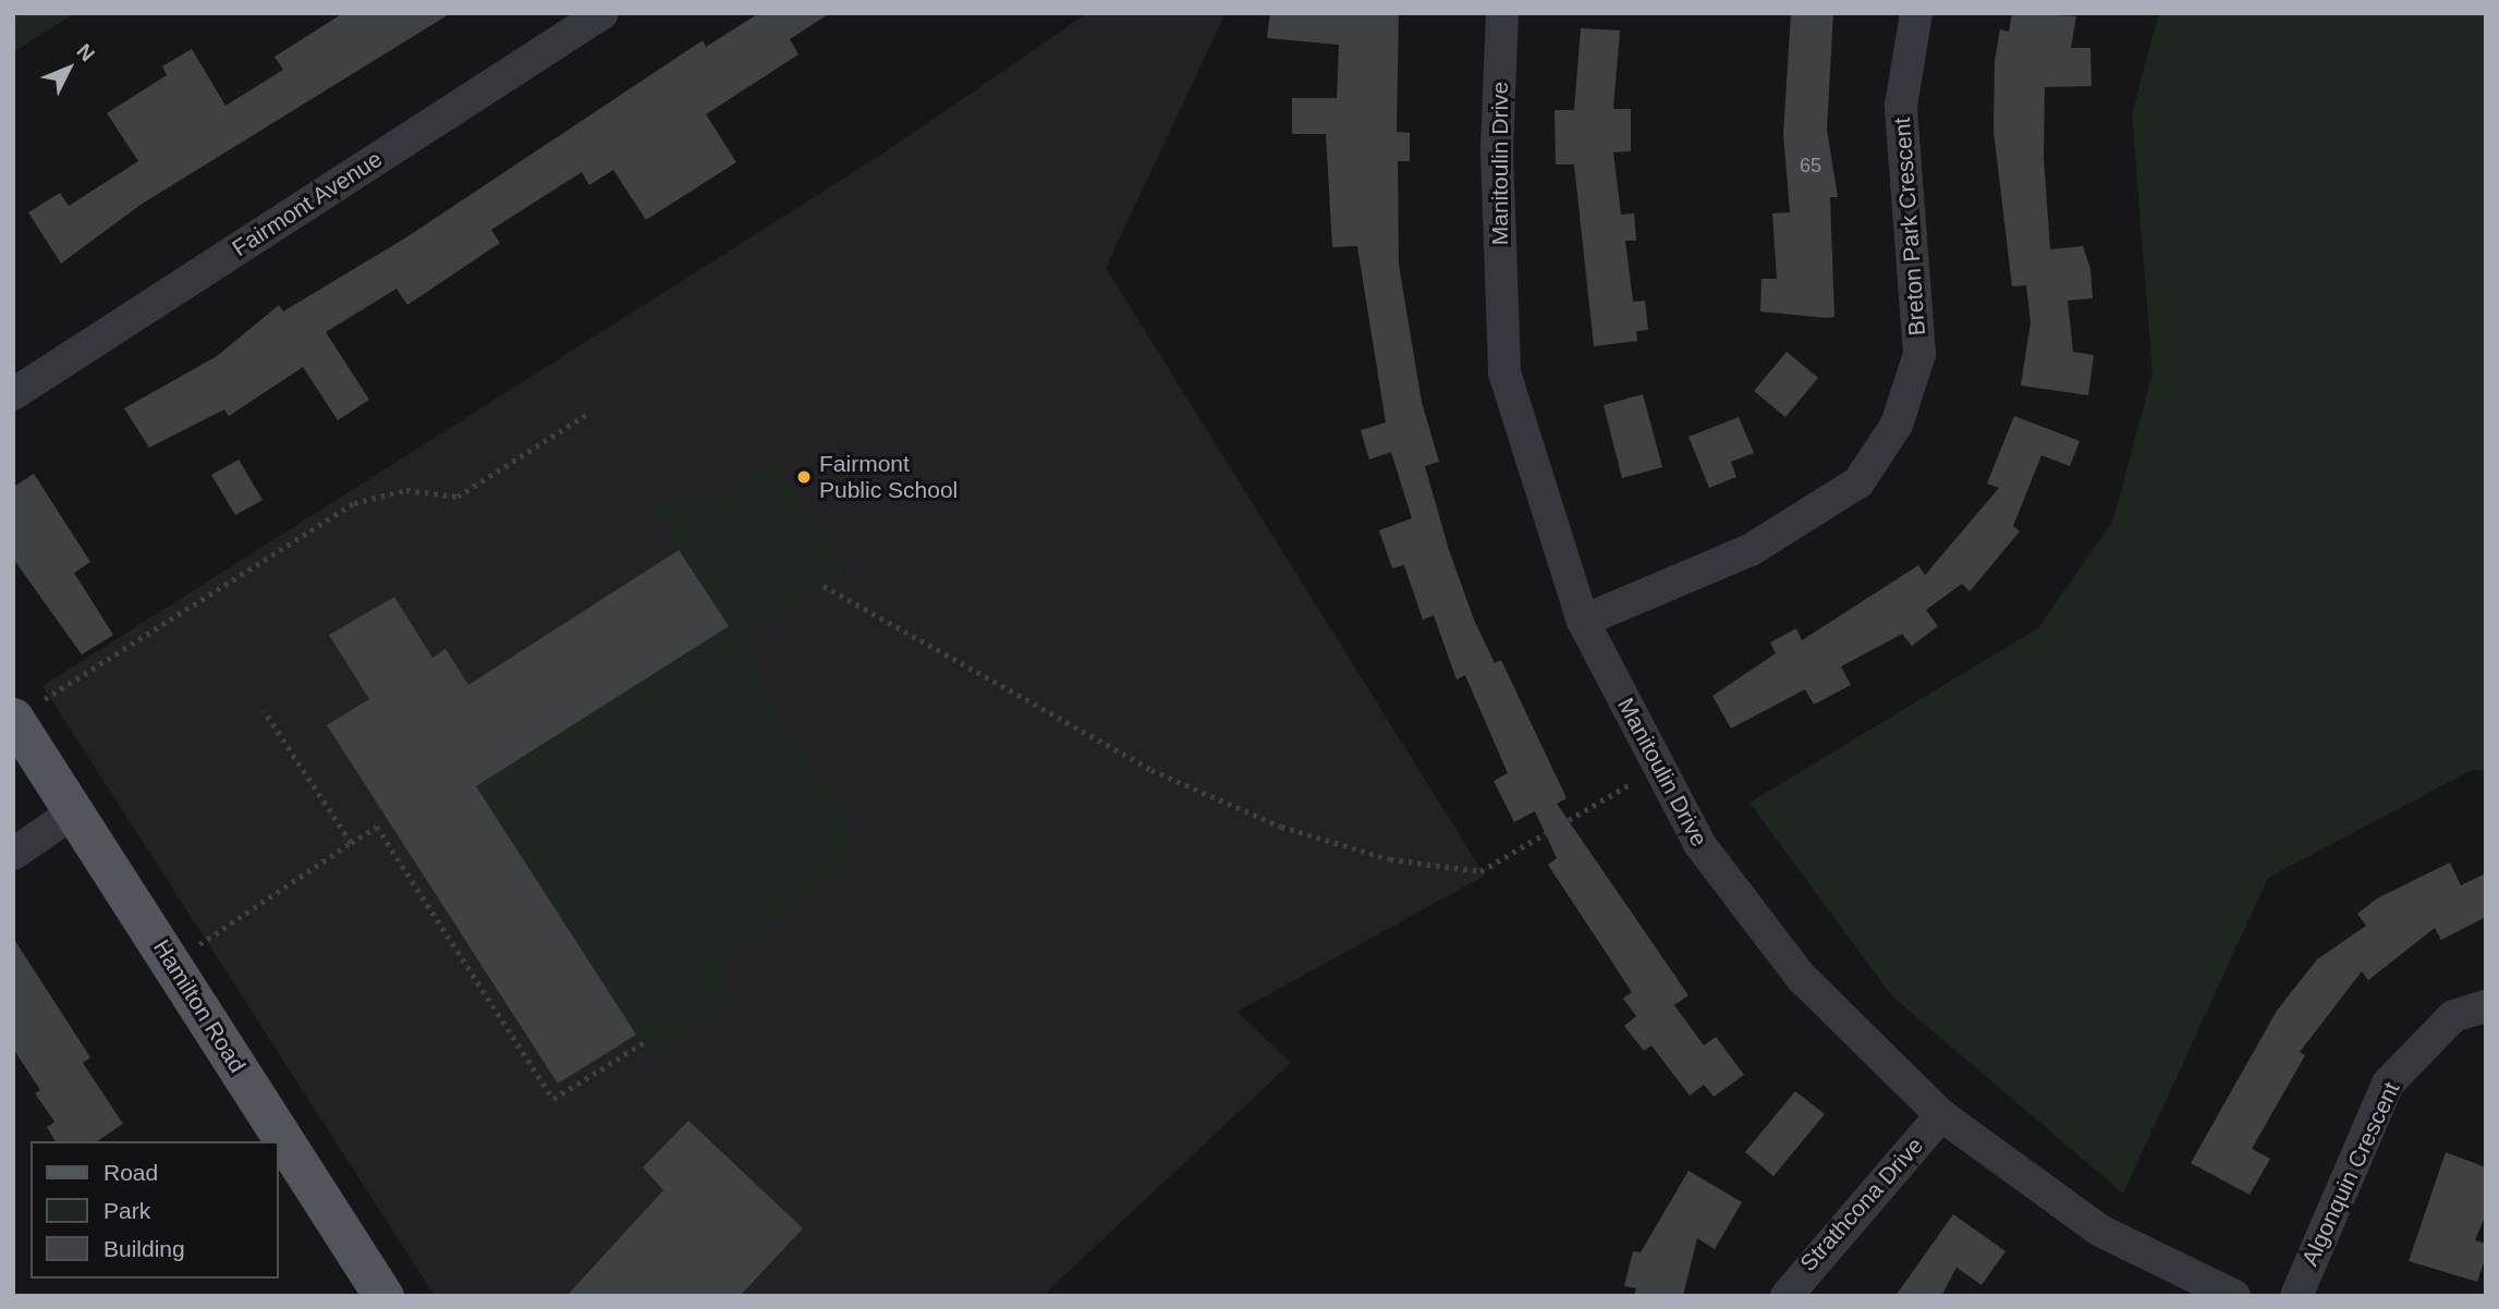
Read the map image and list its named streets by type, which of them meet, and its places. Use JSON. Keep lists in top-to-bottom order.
{
  "streets": {
    "main road": ["Hamilton Road"],
    "street": [
      "Manitoulin Drive",
      "Fairmont Avenue",
      "Breton Park Crescent",
      "Algonquin Crescent",
      "Strathcona Drive"
    ]
  },
  "crossings": [
    ["Manitoulin Drive", "Breton Park Crescent"],
    ["Manitoulin Drive", "Strathcona Drive"]
  ],
  "places": ["Fairmont Public School"],
  "house_numbers": ["65"],
  "legend": ["Road", "Park", "Building"],
  "north": "top right"
}
